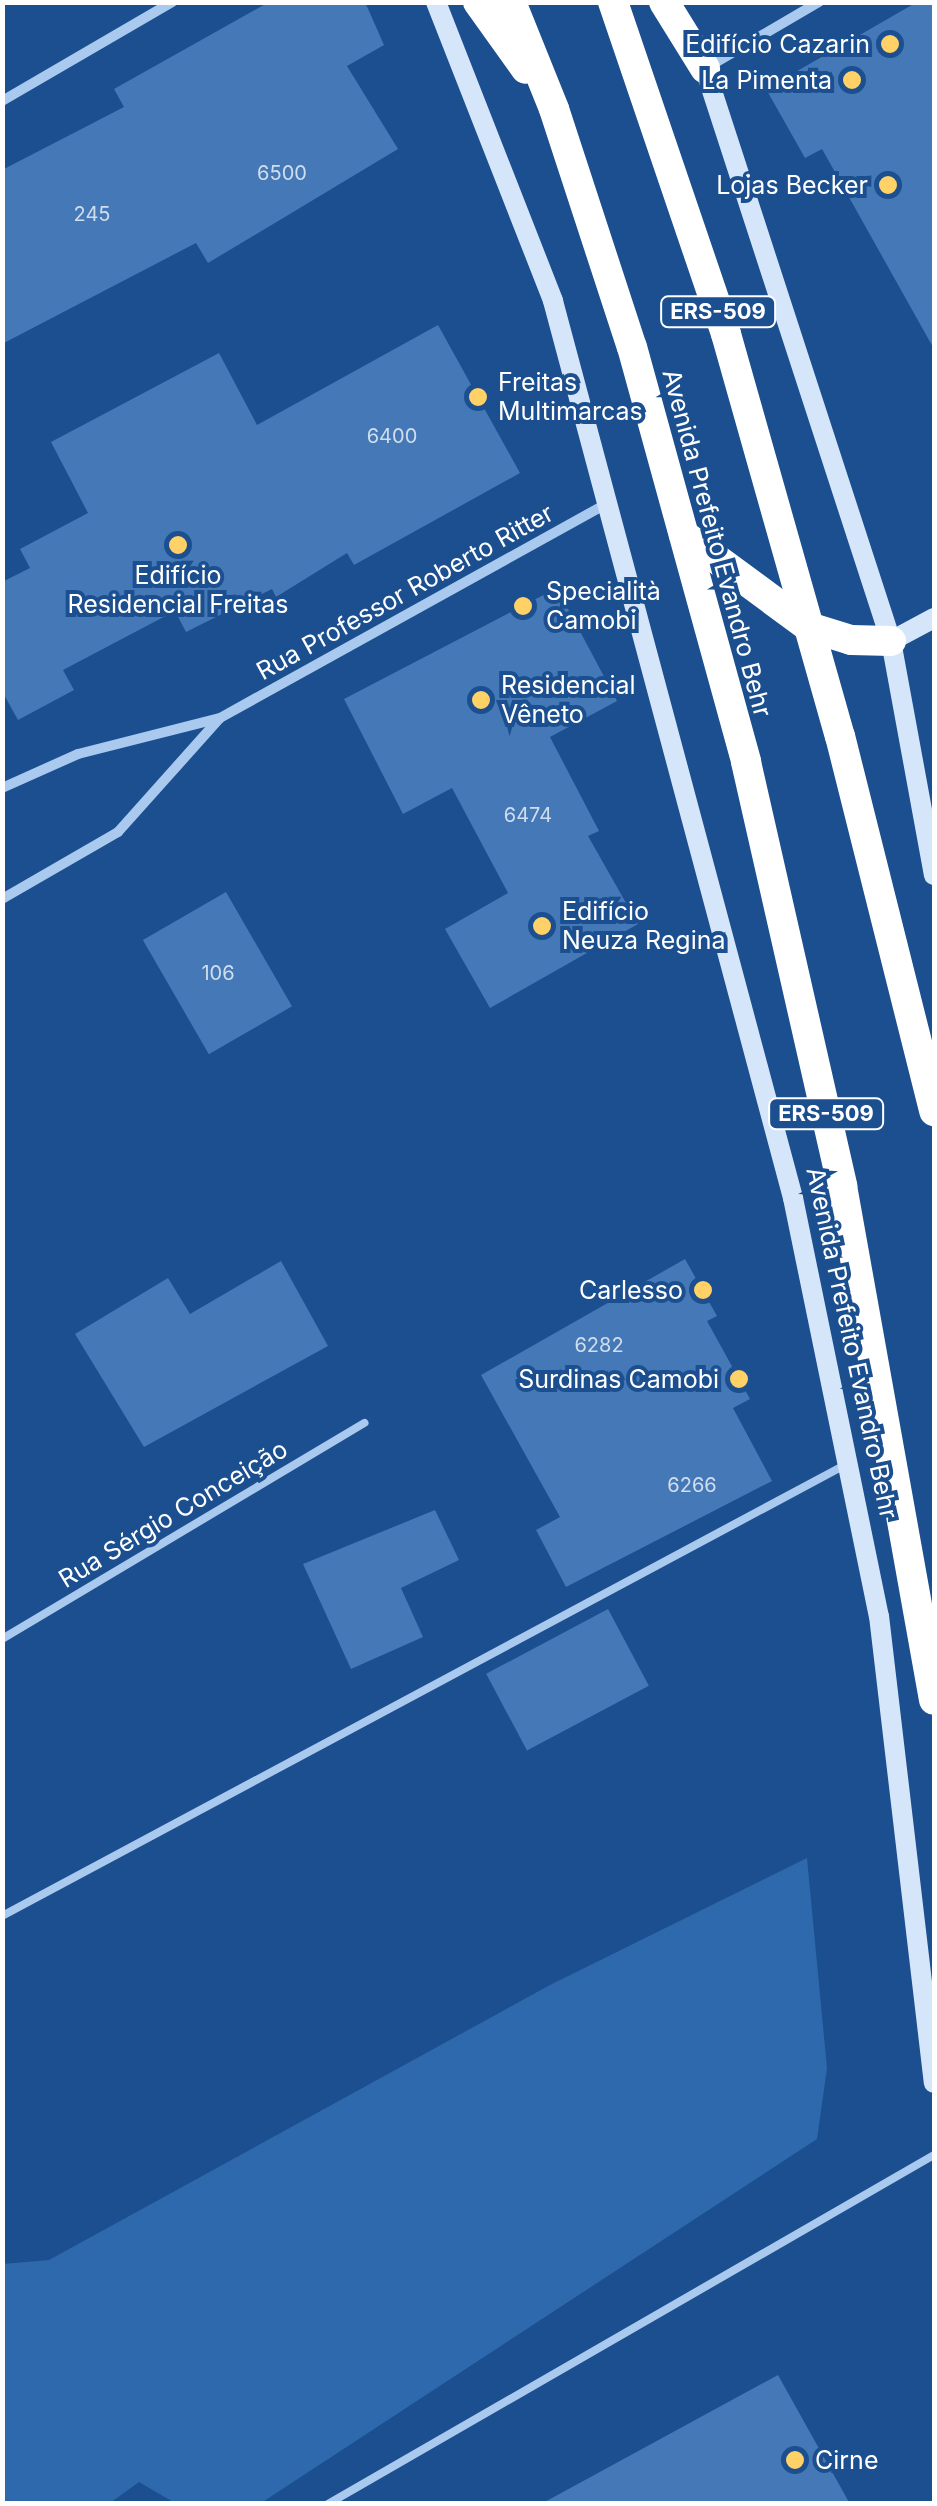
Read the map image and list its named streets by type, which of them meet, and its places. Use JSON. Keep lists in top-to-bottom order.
{
  "streets": {
    "highway": ["ERS-509", "Avenida Prefeito Evandro Behr"],
    "street": ["Rua Professor Roberto Ritter"],
    "lane": ["Rua Sérgio Conceição"]
  },
  "crossings": [
    ["ERS-509", "Avenida Prefeito Evandro Behr"],
    ["Avenida Prefeito Evandro Behr", "Rua Professor Roberto Ritter"]
  ],
  "places": [
    "Edifício Cazarin",
    "La Pimenta",
    "Lojas Becker",
    "Freitas Multimarcas",
    "Edifício Residencial Freitas",
    "Specialità Camobi",
    "Residencial Vêneto",
    "Edifício Neuza Regina",
    "Carlesso",
    "Surdinas Camobi",
    "Cirne"
  ],
  "house_numbers": [
    "6500",
    "245",
    "6400",
    "6474",
    "106",
    "6282",
    "6266"
  ]
}
